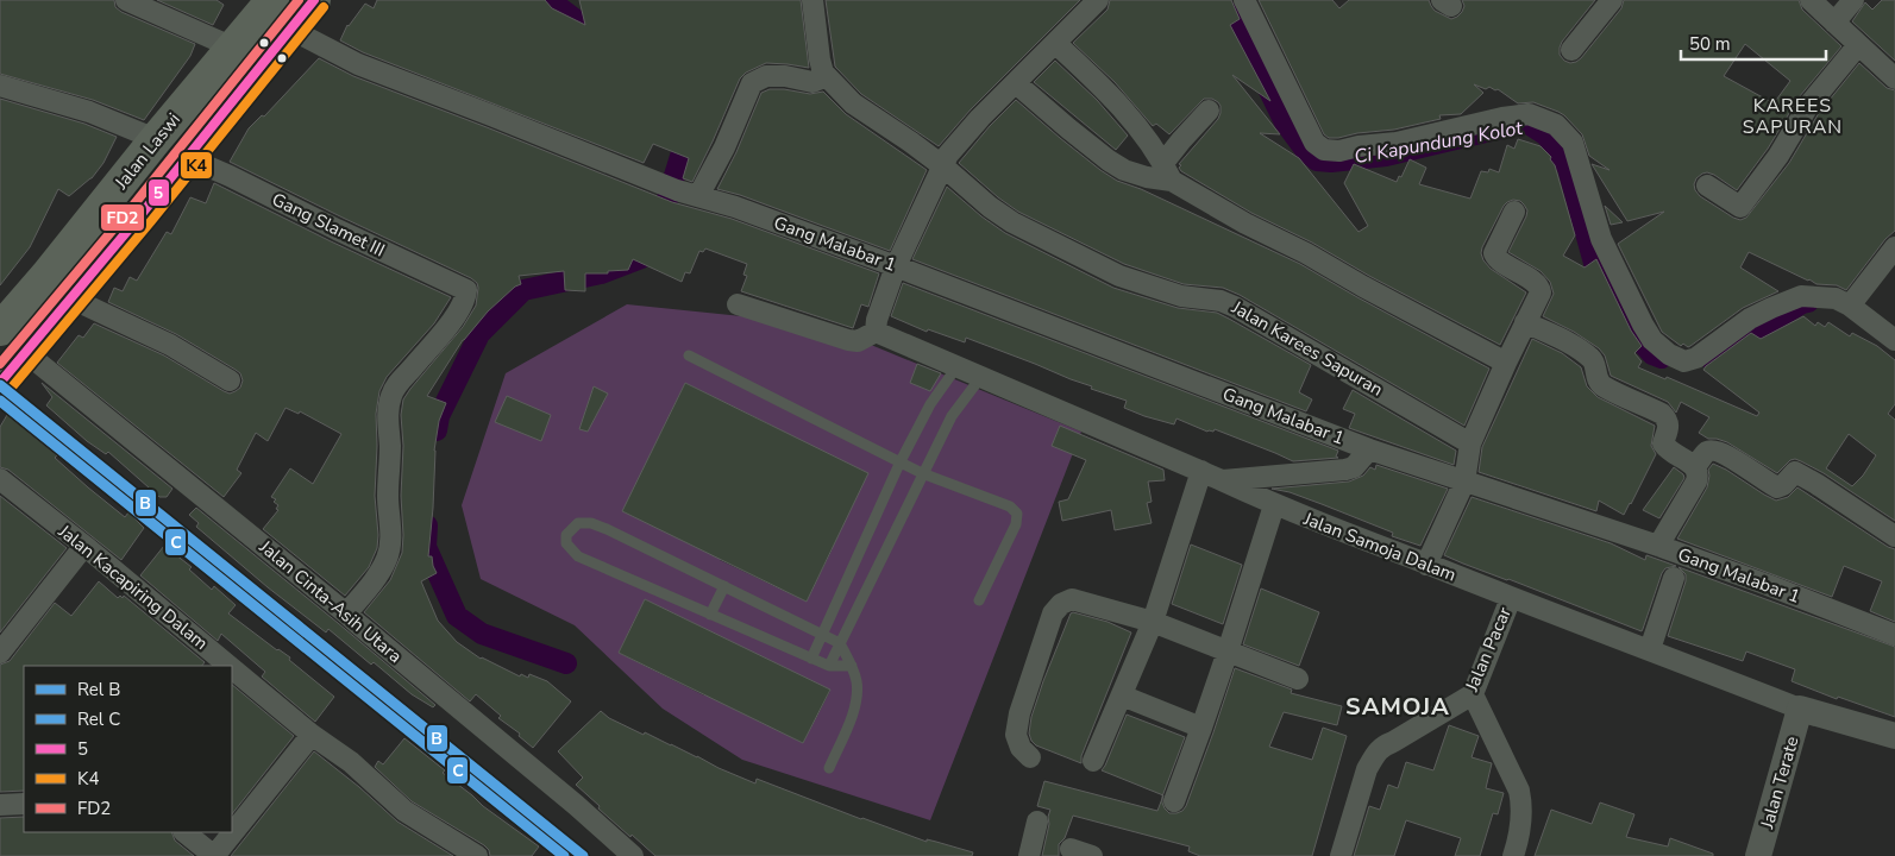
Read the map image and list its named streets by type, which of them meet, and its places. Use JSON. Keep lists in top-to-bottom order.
{
  "streets": {
    "main road": ["Jalan Laswi"],
    "street": [
      "Gang Slamet III",
      "Gang Malabar 1",
      "Jalan Karees Sapuran",
      "Jalan Samoja Dalam",
      "Jalan Kacapiring Dalam",
      "Jalan Cinta-Asih Utara",
      "Jalan Pacar",
      "Jalan Terate"
    ]
  },
  "crossings": [
    ["Jalan Laswi", "Gang Slamet III"],
    ["Jalan Laswi", "Gang Malabar 1"],
    ["Jalan Laswi", "Jalan Cinta-Asih Utara"],
    ["Gang Slamet III", "Jalan Cinta-Asih Utara"],
    ["Jalan Samoja Dalam", "Jalan Pacar"],
    ["Jalan Samoja Dalam", "Jalan Terate"]
  ],
  "districts": ["KAREES SAPURAN", "SAMOJA"],
  "water": ["Ci Kapundung Kolot"],
  "lines": [
    "transit line 5",
    "transit line FD2",
    "transit line K4",
    "rail line B",
    "rail line C"
  ],
  "legend": [
    "Rel B",
    "Rel C",
    "5",
    "K4",
    "FD2"
  ],
  "scale_bar": "50 m"
}
